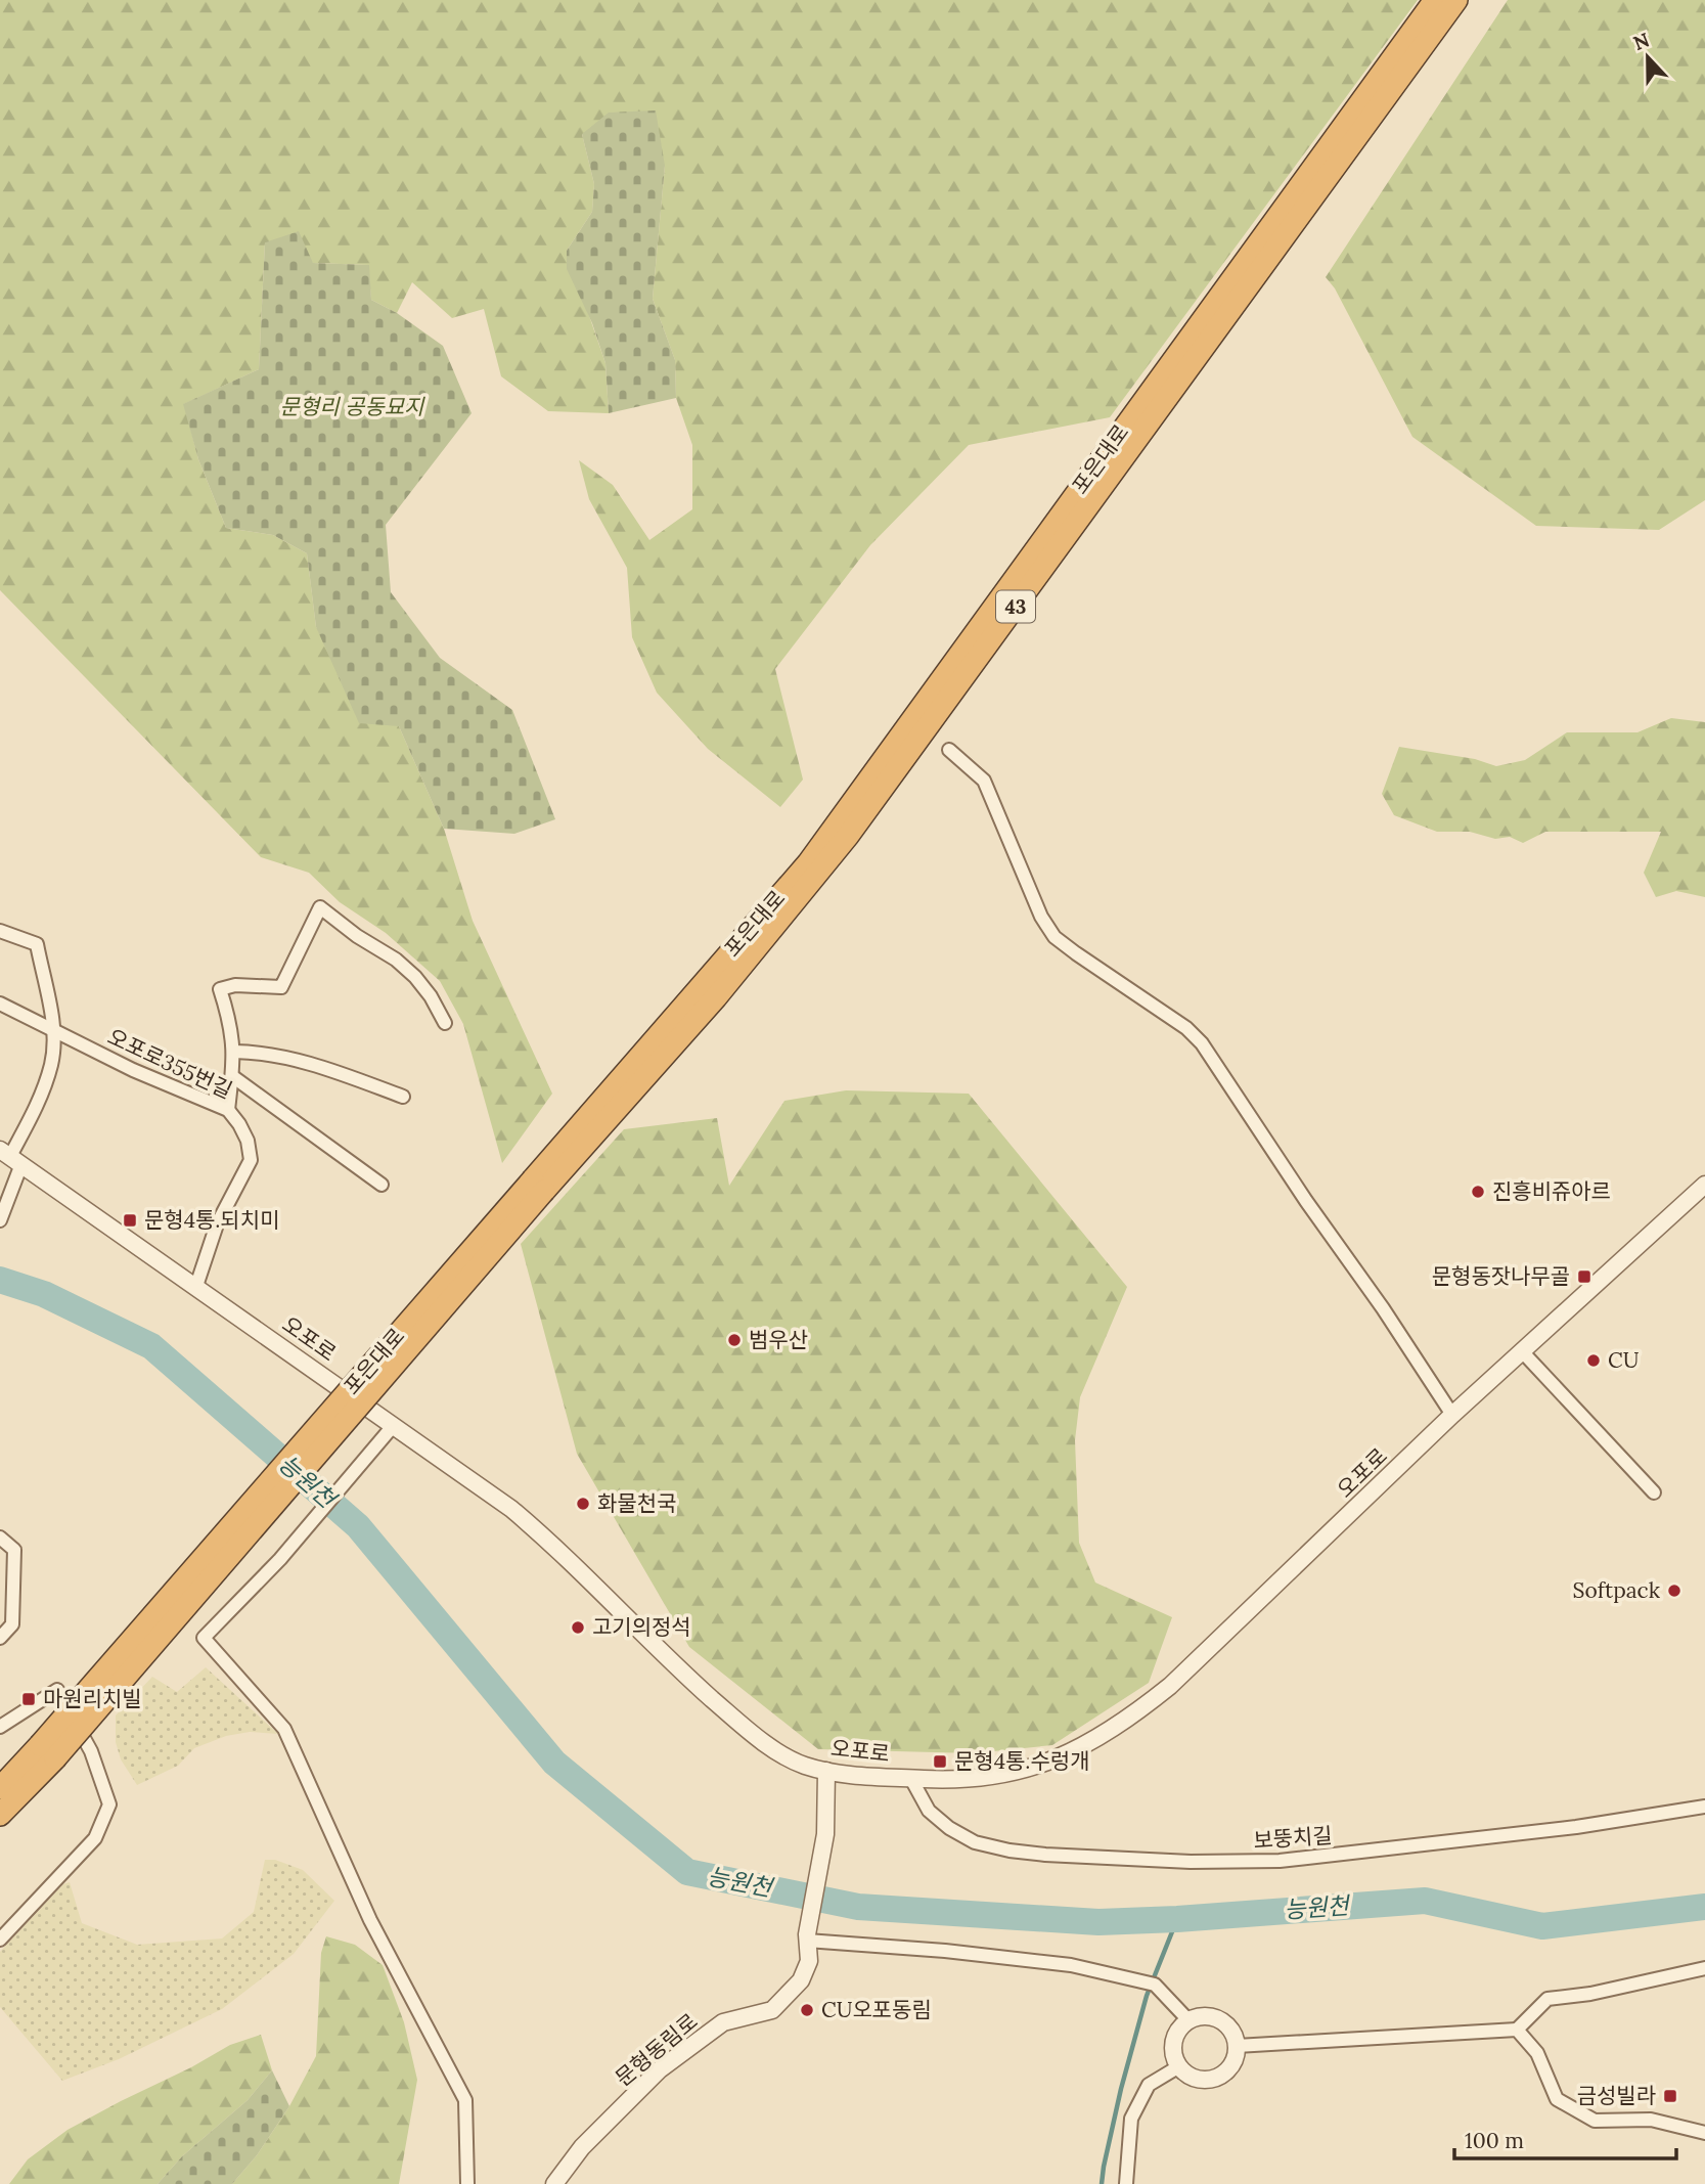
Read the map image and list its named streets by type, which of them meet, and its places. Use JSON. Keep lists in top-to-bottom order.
{
  "streets": {
    "highway": ["포은대로", "43"],
    "street": [
      "오포로355번길",
      "오포로",
      "보뚱치길",
      "문형동림로"
    ]
  },
  "crossings": [
    ["포은대로", "43"],
    ["오포로355번길", "오포로"],
    ["오포로", "보뚱치길"],
    ["오포로", "문형동림로"]
  ],
  "water": ["능원천"],
  "parks": ["문형리 공동묘지"],
  "places": {
    "other": [
      "진흥비쥬아르",
      "범우산",
      "CU",
      "화물천국",
      "Softpack",
      "고기의정석",
      "CU오포동림"
    ],
    "transit": [
      "문형4통.되치미",
      "문형동잣나무골",
      "마원리치빌",
      "문형4통.수렁개",
      "금성빌라"
    ]
  },
  "scale_bar": "100 m",
  "north": "top"
}
